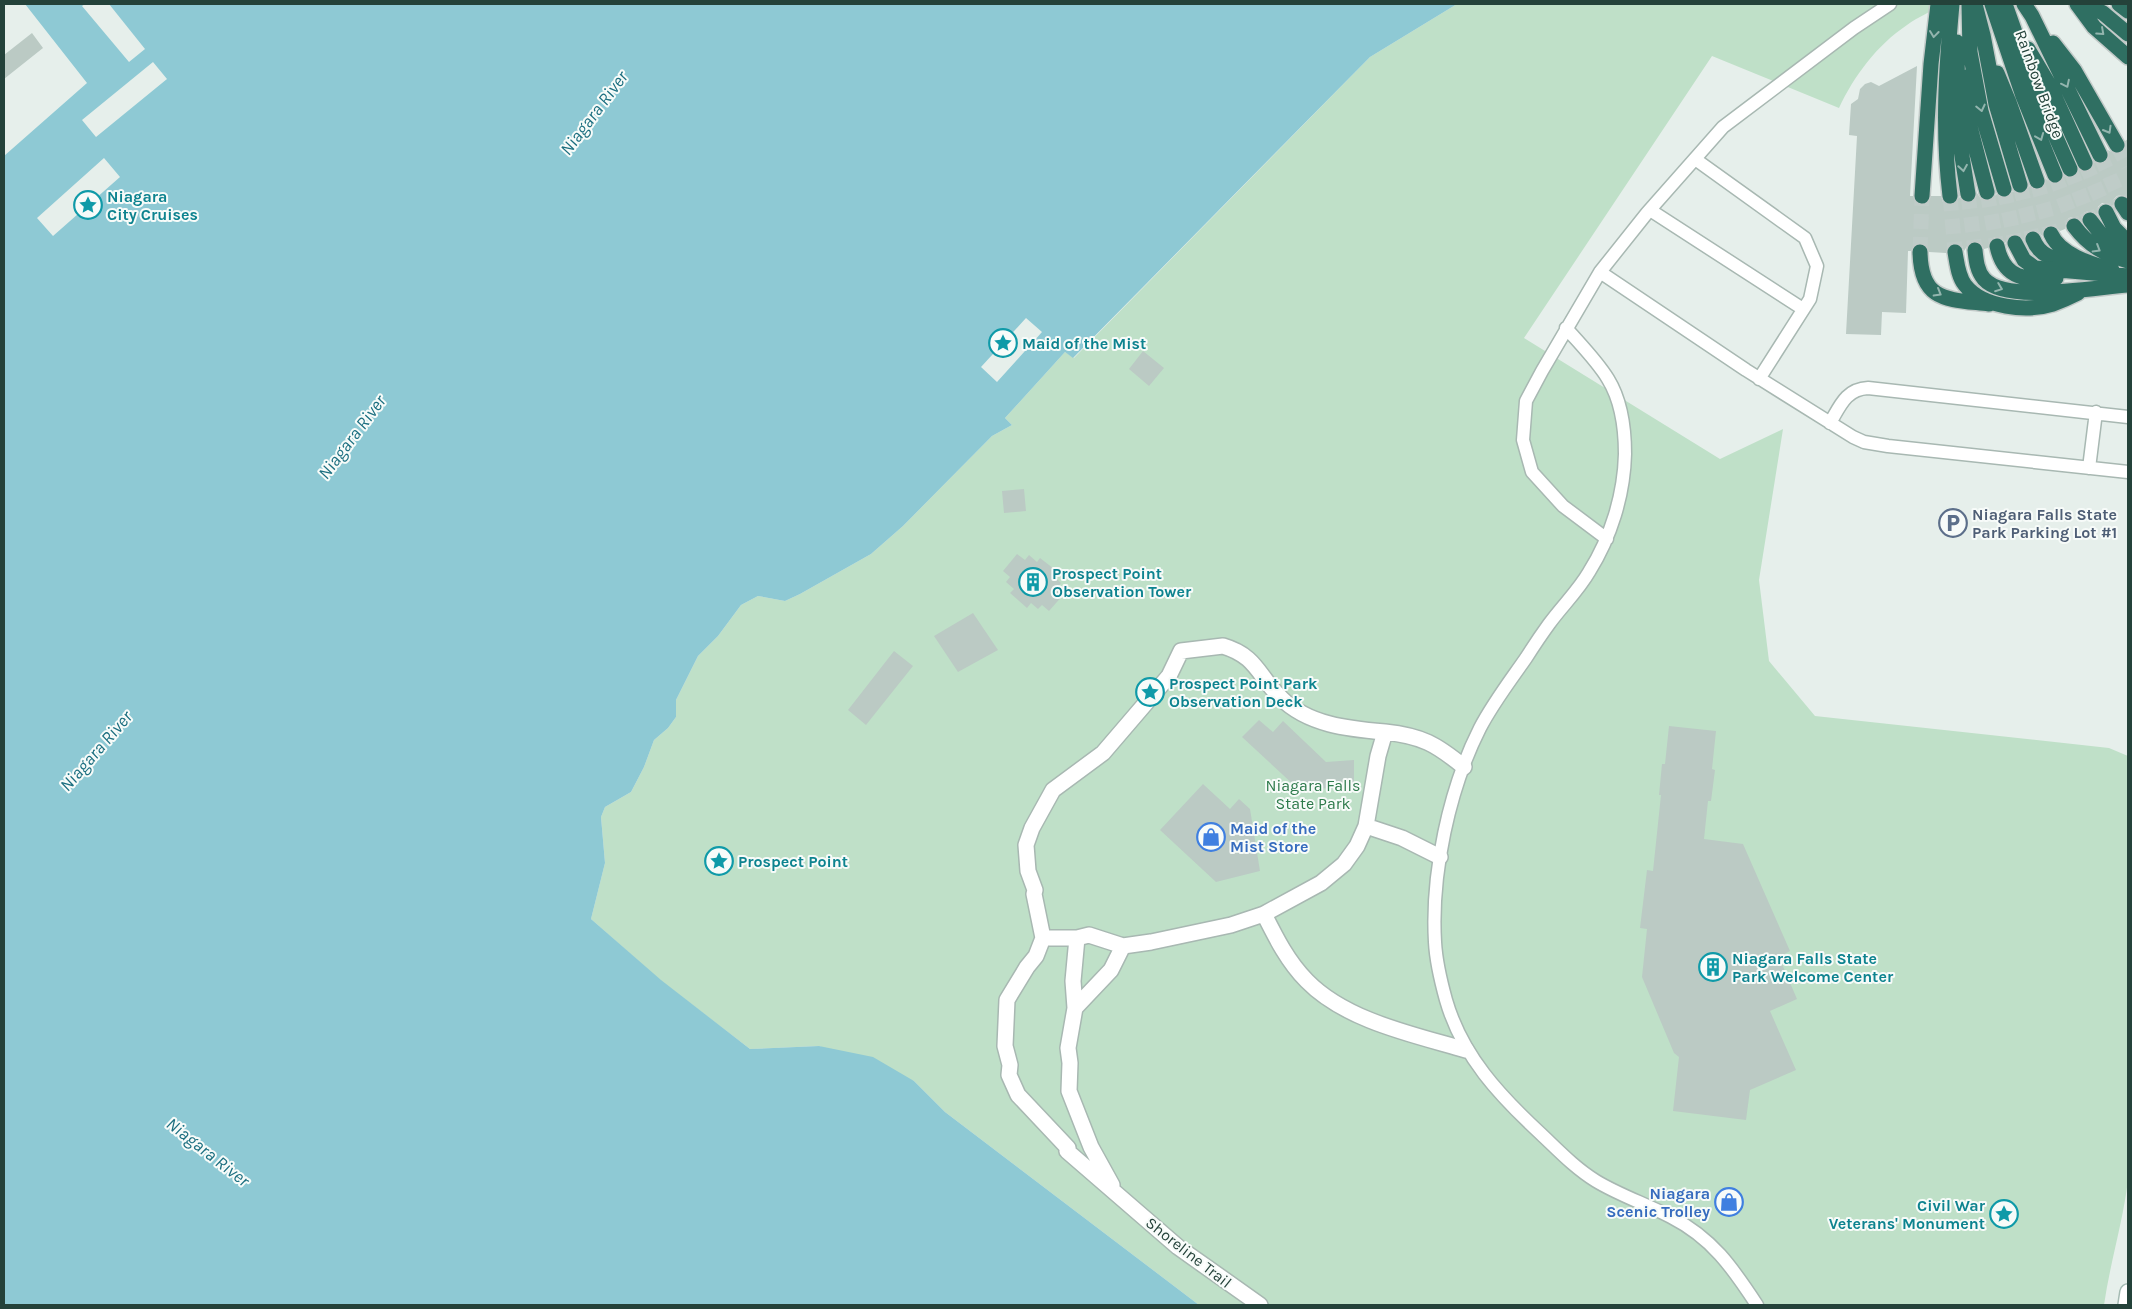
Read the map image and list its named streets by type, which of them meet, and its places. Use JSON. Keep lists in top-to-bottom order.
{
  "streets": {
    "highway": ["Rainbow Bridge"],
    "street": ["Shoreline Trail"]
  },
  "water": ["Niagara River"],
  "parks": ["Niagara Falls State Park"],
  "places": {
    "place": [
      "Niagara City Cruises",
      "Maid of the Mist",
      "Prospect Point Park Observation Deck",
      "Prospect Point",
      "Civil War Veterans' Monument"
    ],
    "parking": ["Niagara Falls State Park Parking Lot #1"],
    "building": ["Prospect Point Observation Tower", "Niagara Falls State Park Welcome Center"],
    "shop": ["Maid of the Mist Store", "Niagara Scenic Trolley"]
  }
}
